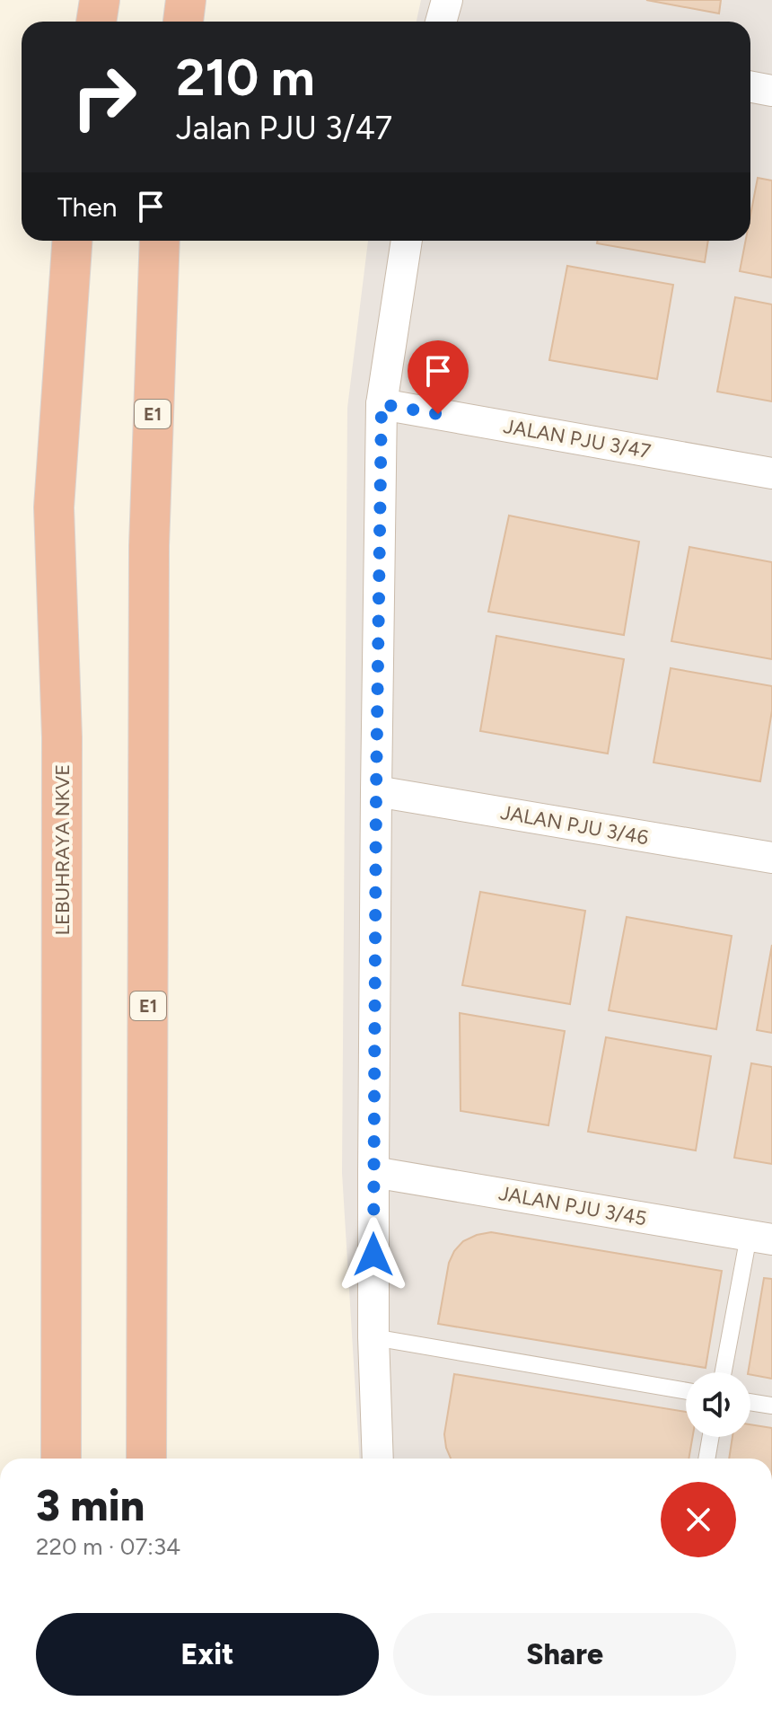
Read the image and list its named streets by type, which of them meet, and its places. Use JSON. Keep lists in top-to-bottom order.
{
  "streets": {
    "highway": ["E1", "LEBUHRAYA NKVE"],
    "street": ["JALAN PJU 3/47", "JALAN PJU 3/46", "JALAN PJU 3/45"]
  },
  "page": {
    "turn": ["210 m", "Jalan PJU 3/47"],
    "then": "Then",
    "heading": ["3 min", "220 m · 07:34"],
    "buttons": ["Exit", "Share"]
  }
}
